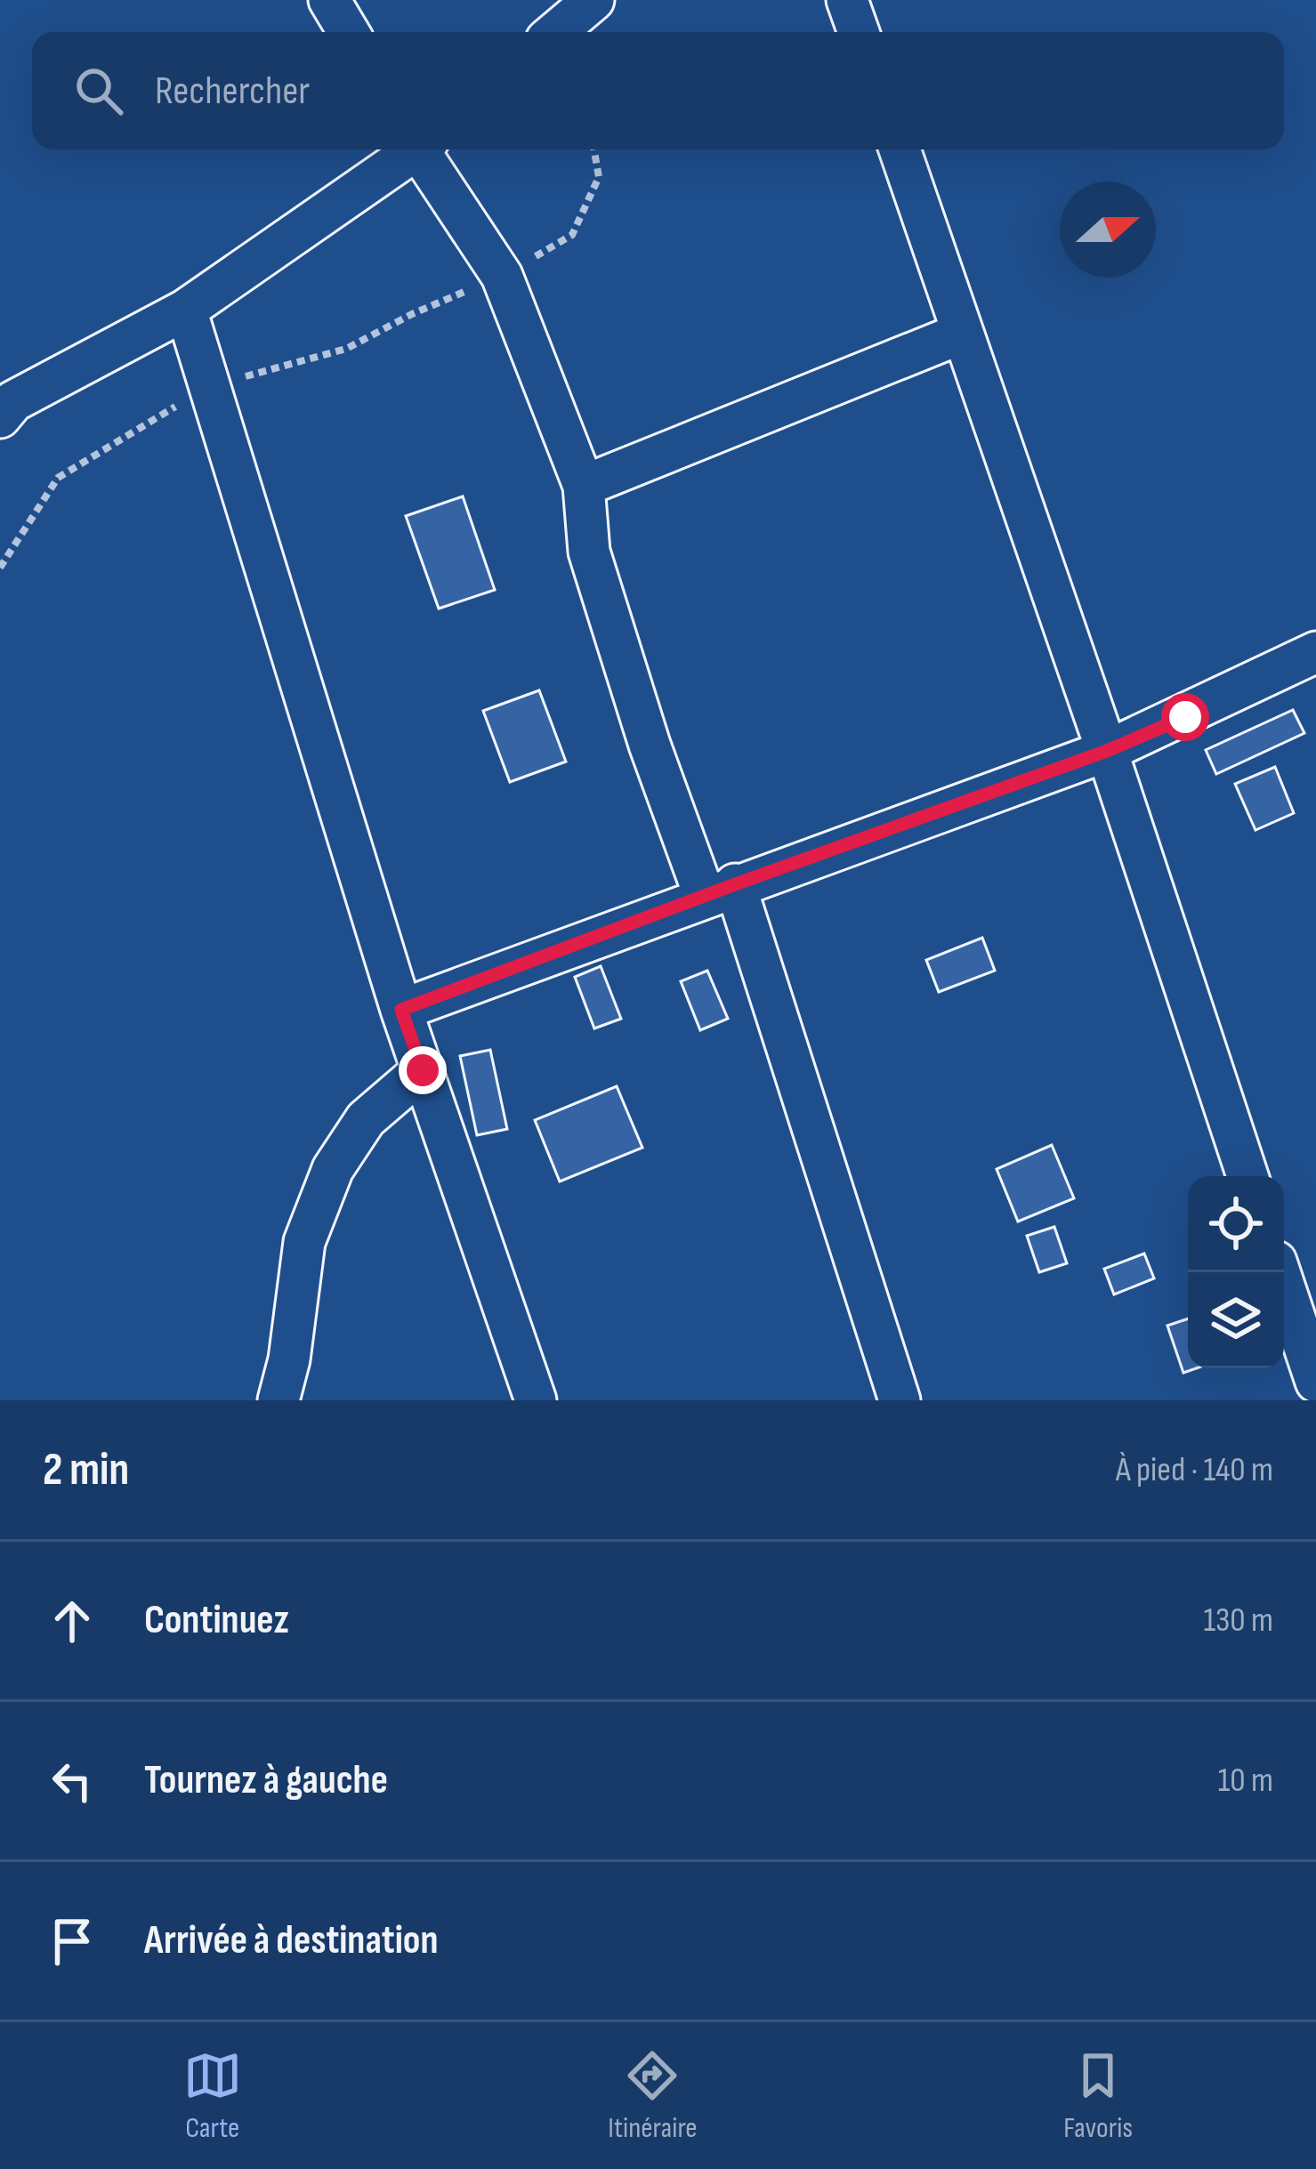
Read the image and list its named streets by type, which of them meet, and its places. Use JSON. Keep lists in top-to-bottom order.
{
  "north": "right",
  "page": {
    "search": "Rechercher",
    "heading": ["2 min", "À pied · 140 m"],
    "list": [
      ["Continuez", "130 m"],
      ["Tournez à gauche", "10 m"],
      "Arrivée à destination"
    ],
    "nav": ["Carte", "Itinéraire", "Favoris"]
  }
}
